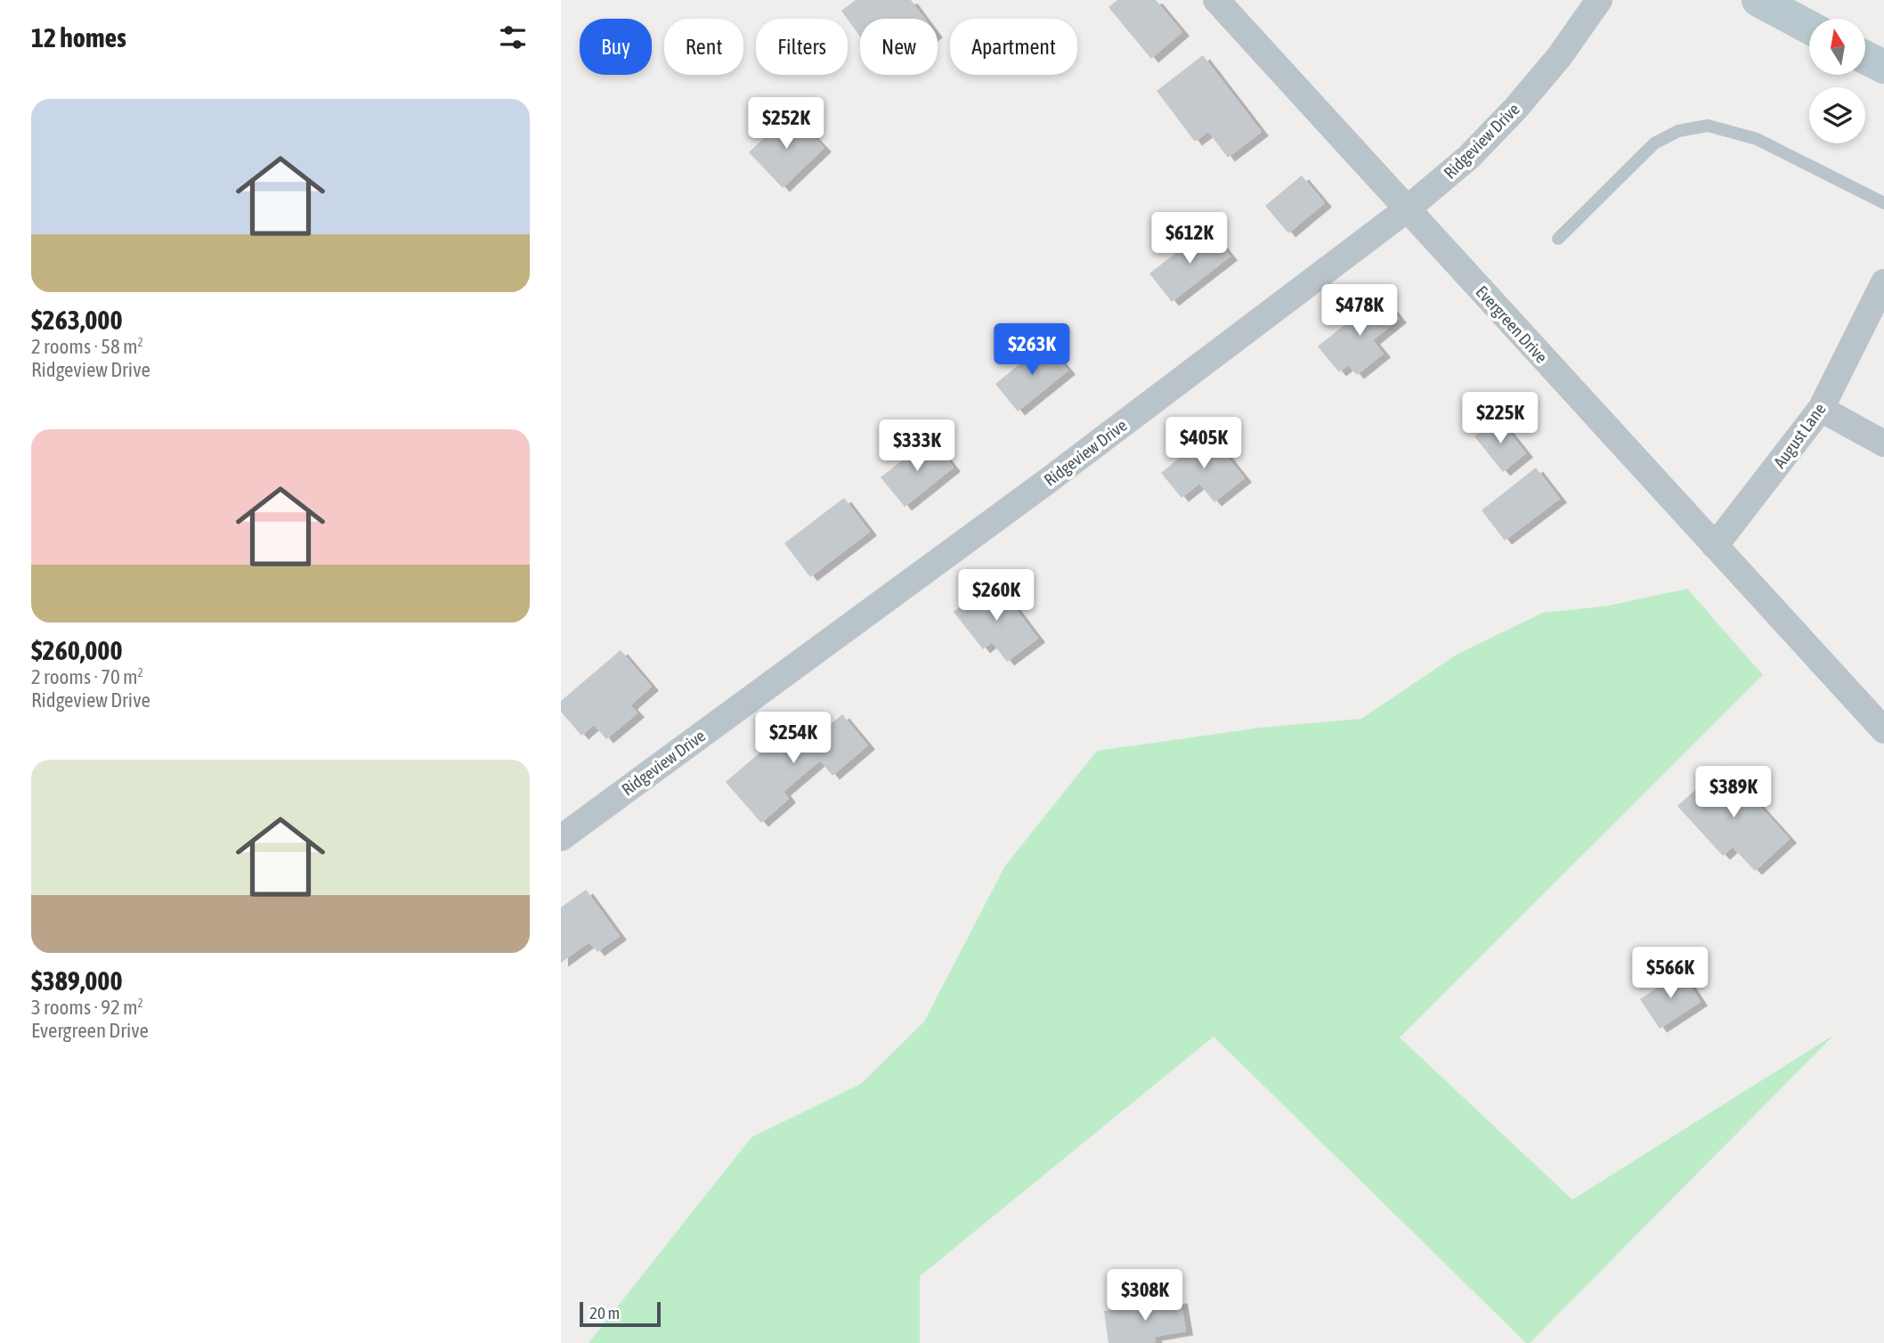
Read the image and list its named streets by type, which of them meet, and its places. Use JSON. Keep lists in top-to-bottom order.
{
  "streets": {
    "street": ["Ridgeview Drive", "Evergreen Drive", "August Lane"]
  },
  "crossings": [
    ["Ridgeview Drive", "Evergreen Drive"],
    ["Evergreen Drive", "August Lane"]
  ],
  "scale_bar": "20 m",
  "north": "top",
  "page": {
    "heading": "12 homes",
    "chip": [
      "Buy",
      "Rent",
      "Filters",
      "New",
      "Apartment"
    ],
    "list": [
      {
        "name": "$263,000",
        "note": "2 rooms · 58 m² · Ridgeview Drive"
      },
      {
        "name": "$260,000",
        "note": "2 rooms · 70 m² · Ridgeview Drive"
      },
      {
        "name": "$389,000",
        "note": "3 rooms · 92 m² · Evergreen Drive"
      }
    ],
    "price": [
      "$252K",
      "$612K",
      "$478K",
      "$263K",
      "$225K",
      "$405K",
      "$333K",
      "$260K",
      "$254K",
      "$389K",
      "$566K",
      "$308K"
    ],
    "scale": "20 m"
  }
}
